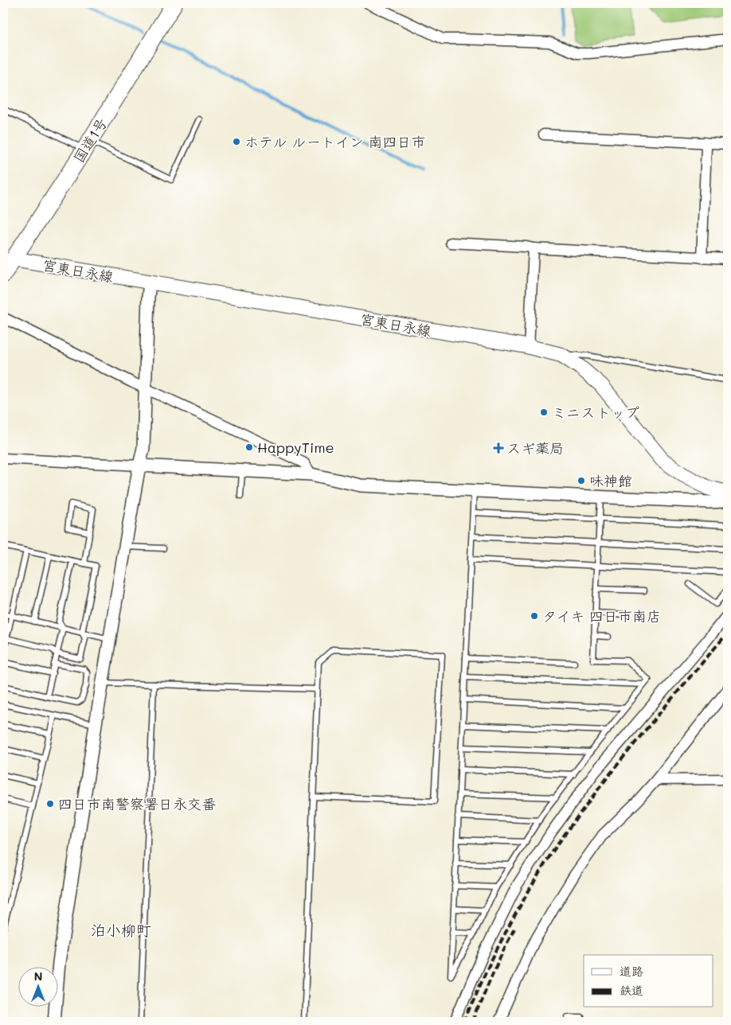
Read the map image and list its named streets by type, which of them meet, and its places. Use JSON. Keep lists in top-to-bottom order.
{
  "streets": {
    "highway": ["国道1号"],
    "main road": ["宮東日永線"]
  },
  "crossings": [
    ["国道1号", "宮東日永線"]
  ],
  "districts": ["泊小柳町"],
  "places": {
    "other": [
      "ホテル ルートイン 南四日市",
      "ミニストップ",
      "HappyTime",
      "味神館",
      "タイキ 四日市南店",
      "四日市南警察署日永交番"
    ],
    "health": ["スギ薬局"]
  },
  "legend": ["道路", "鉄道"],
  "north": "top"
}
